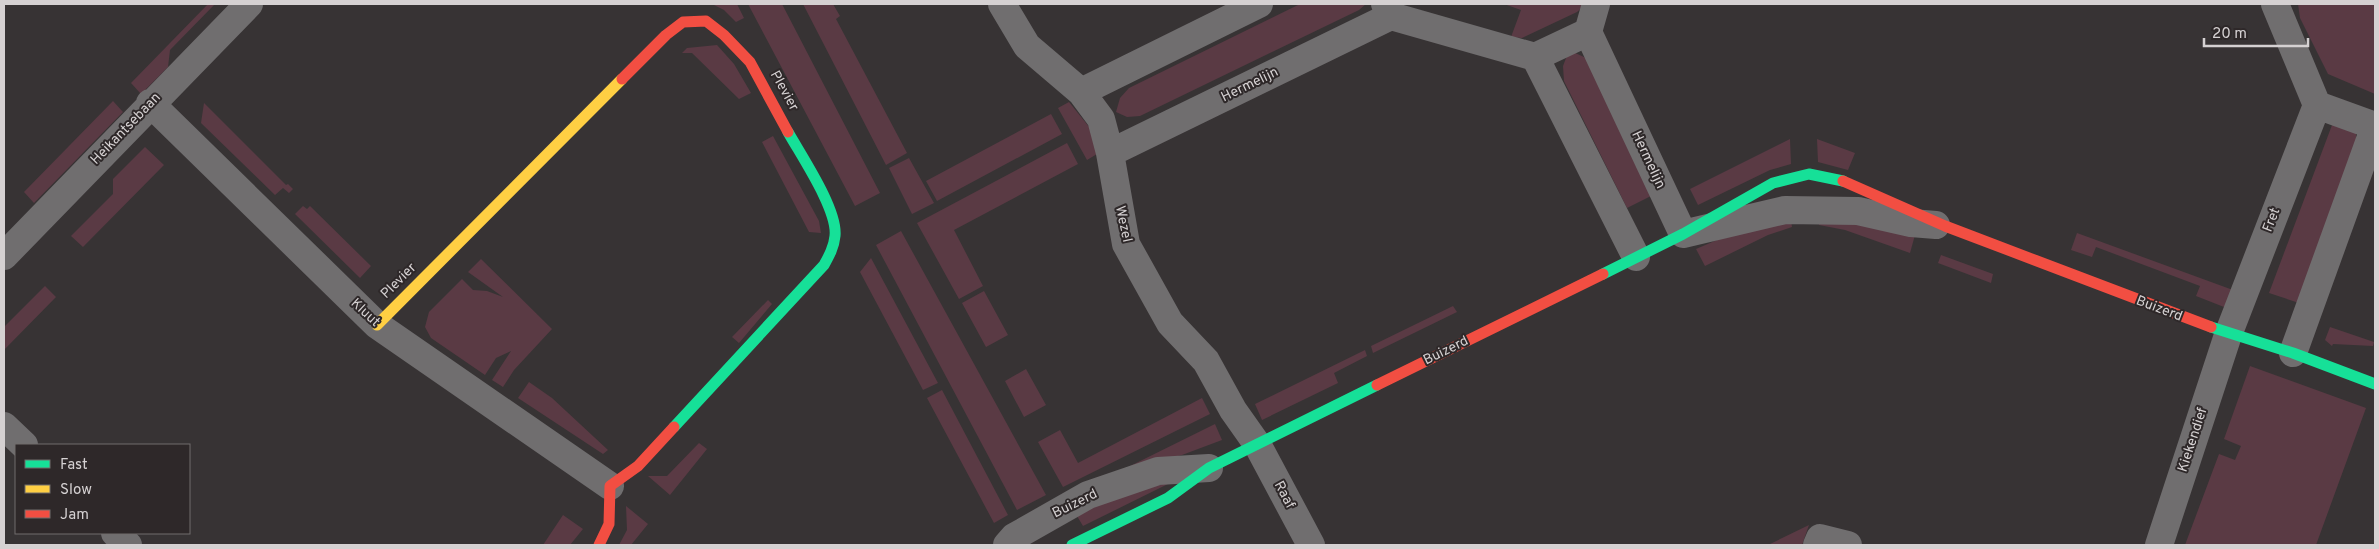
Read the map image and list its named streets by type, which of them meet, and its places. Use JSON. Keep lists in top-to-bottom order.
{
  "streets": {
    "street": [
      "Hermelijn",
      "Plevier",
      "Heikantsebaan",
      "Fret",
      "Wezel",
      "Buizerd",
      "Kluut",
      "Kiekendief",
      "Raaf"
    ]
  },
  "crossings": [
    ["Hermelijn", "Wezel"],
    ["Hermelijn", "Buizerd"],
    ["Plevier", "Kluut"],
    ["Heikantsebaan", "Kluut"],
    ["Fret", "Buizerd"],
    ["Fret", "Kiekendief"],
    ["Wezel", "Buizerd"],
    ["Wezel", "Raaf"],
    ["Buizerd", "Kiekendief"],
    ["Buizerd", "Raaf"]
  ],
  "legend": ["Fast", "Slow", "Jam"],
  "scale_bar": "20 m"
}
